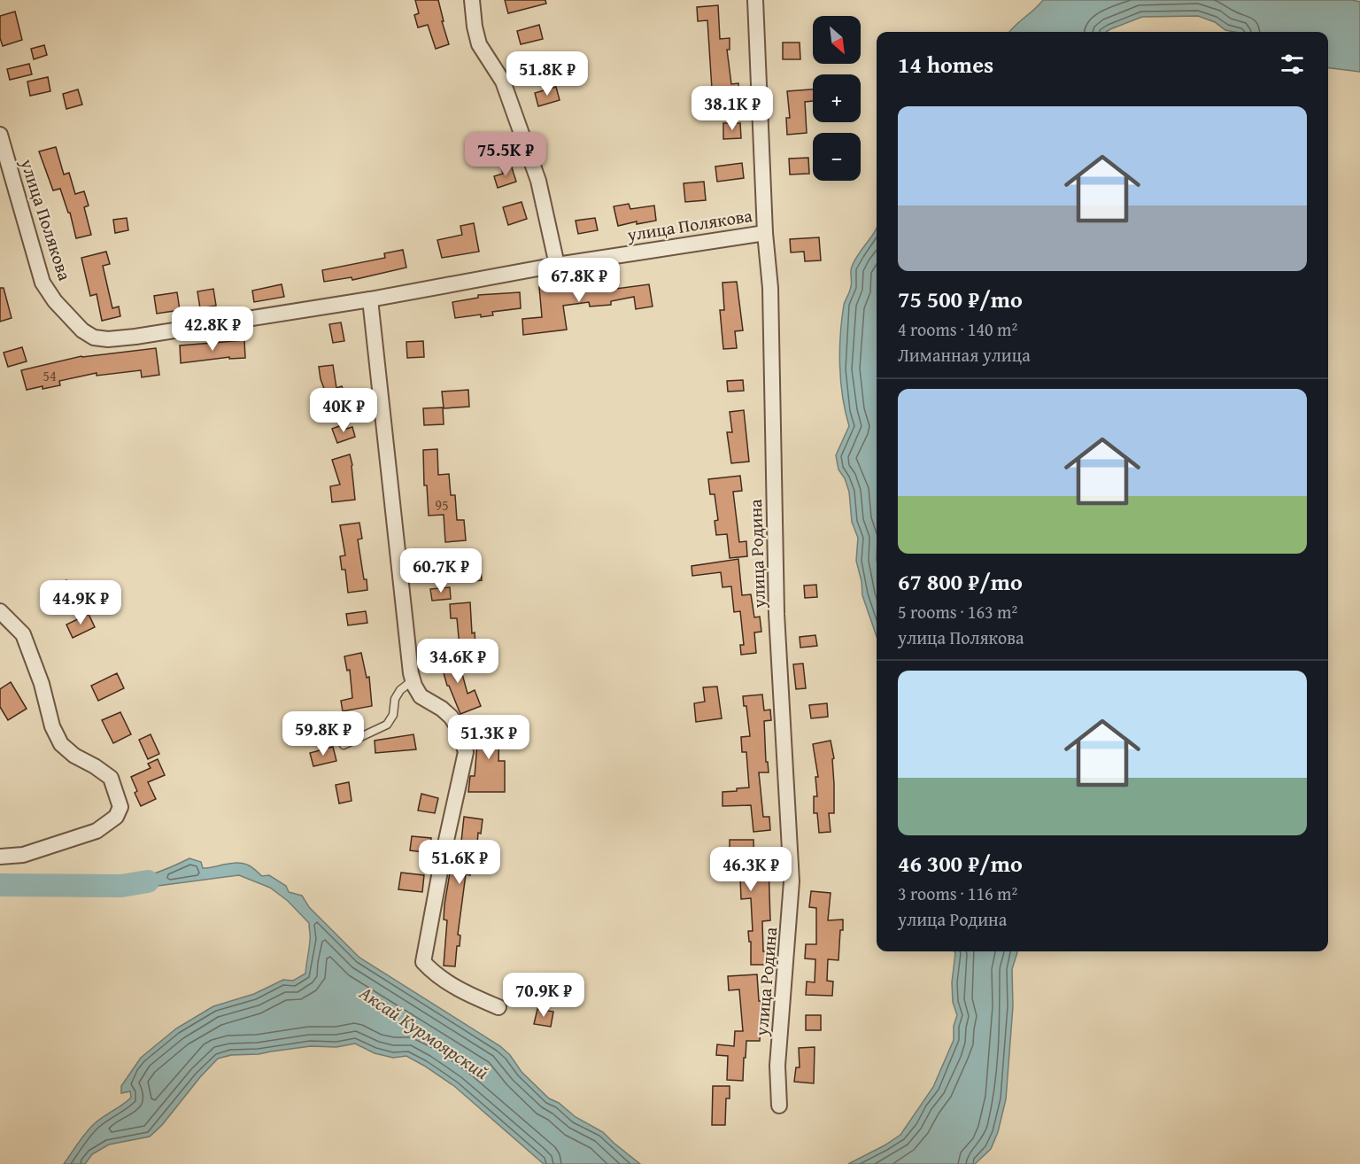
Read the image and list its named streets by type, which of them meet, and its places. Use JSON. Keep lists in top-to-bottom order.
{
  "streets": {
    "street": ["улица Полякова", "улица Родина"]
  },
  "crossings": [
    ["улица Полякова", "улица Родина"]
  ],
  "water": ["Аксай Курмоярский"],
  "house_numbers": ["54", "95"],
  "north": "bottom right",
  "page": {
    "map_buttons": ["+", "−"],
    "heading": "14 homes",
    "price": [
      "51.8K ₽",
      "38.1K ₽",
      "75.5K ₽",
      "67.8K ₽",
      "42.8K ₽",
      "40K ₽",
      "60.7K ₽",
      "44.9K ₽",
      "34.6K ₽",
      "59.8K ₽",
      "51.3K ₽",
      "51.6K ₽",
      "46.3K ₽",
      "70.9K ₽"
    ],
    "list": [
      {
        "name": "75 500 ₽/mo",
        "note": "4 rooms · 140 m² · Лиманная улица"
      },
      {
        "name": "67 800 ₽/mo",
        "note": "5 rooms · 163 m² · улица Полякова"
      },
      {
        "name": "46 300 ₽/mo",
        "note": "3 rooms · 116 m² · улица Родина"
      }
    ]
  }
}
